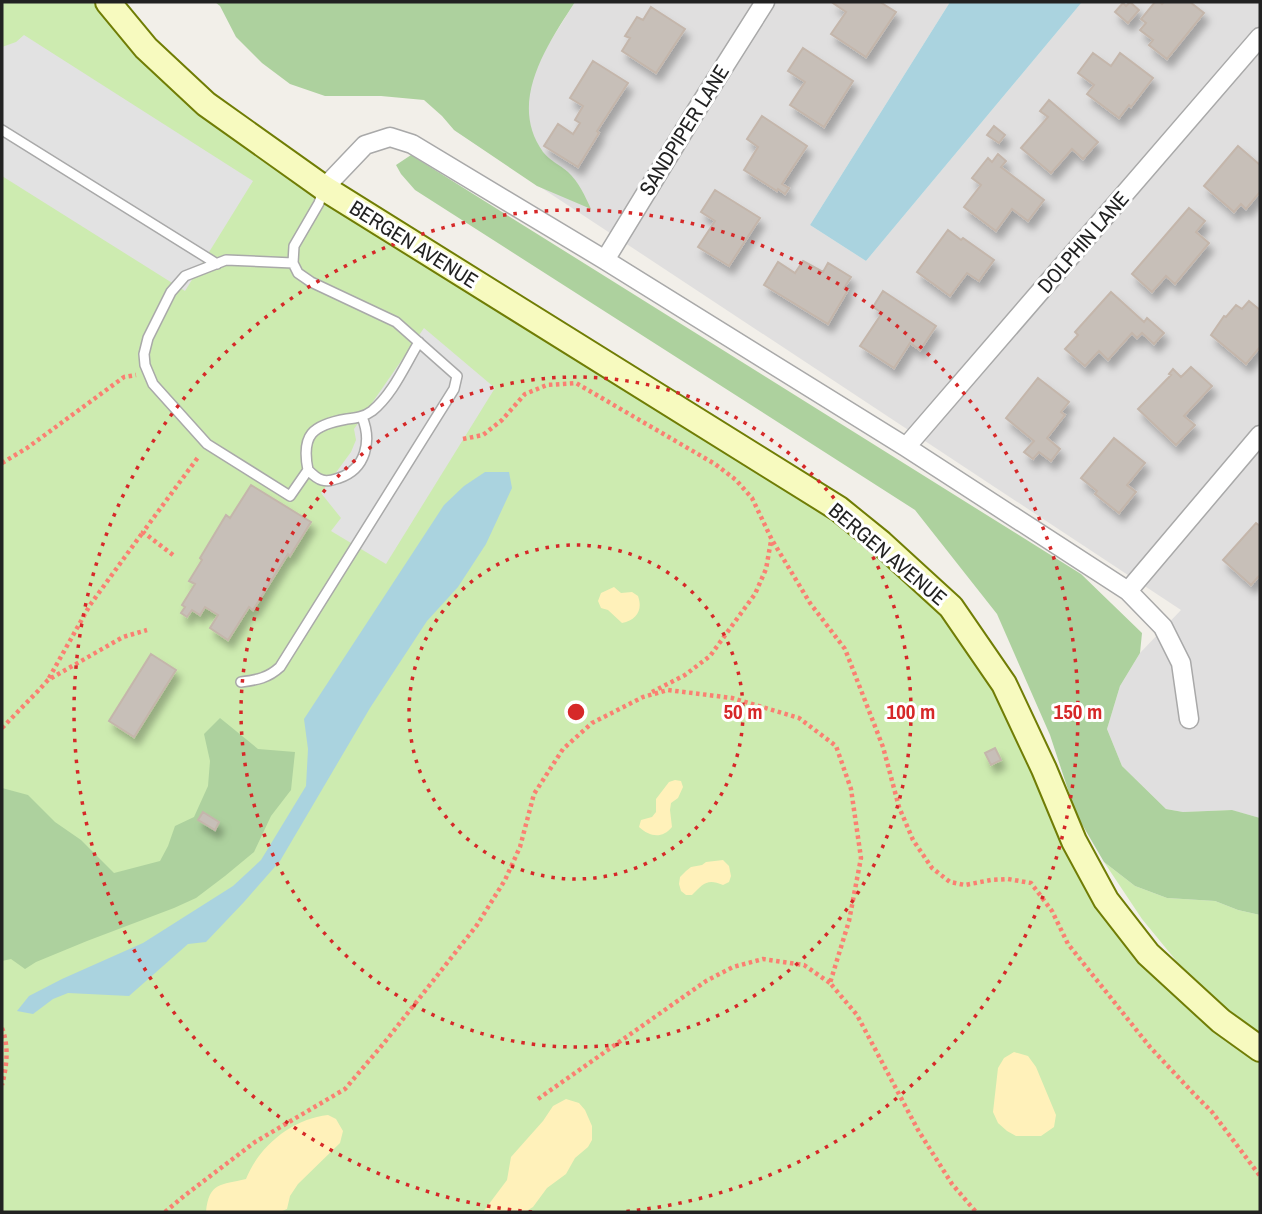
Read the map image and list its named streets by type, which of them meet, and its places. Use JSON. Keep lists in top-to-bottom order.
{
  "streets": {
    "main road": ["BERGEN AVENUE"],
    "street": ["SANDPIPER LANE", "DOLPHIN LANE"]
  },
  "crossings": [
    ["SANDPIPER LANE", "BERGEN AVENUE"],
    ["DOLPHIN LANE", "BERGEN AVENUE"]
  ],
  "rings": ["50 m", "100 m", "150 m"]
}
